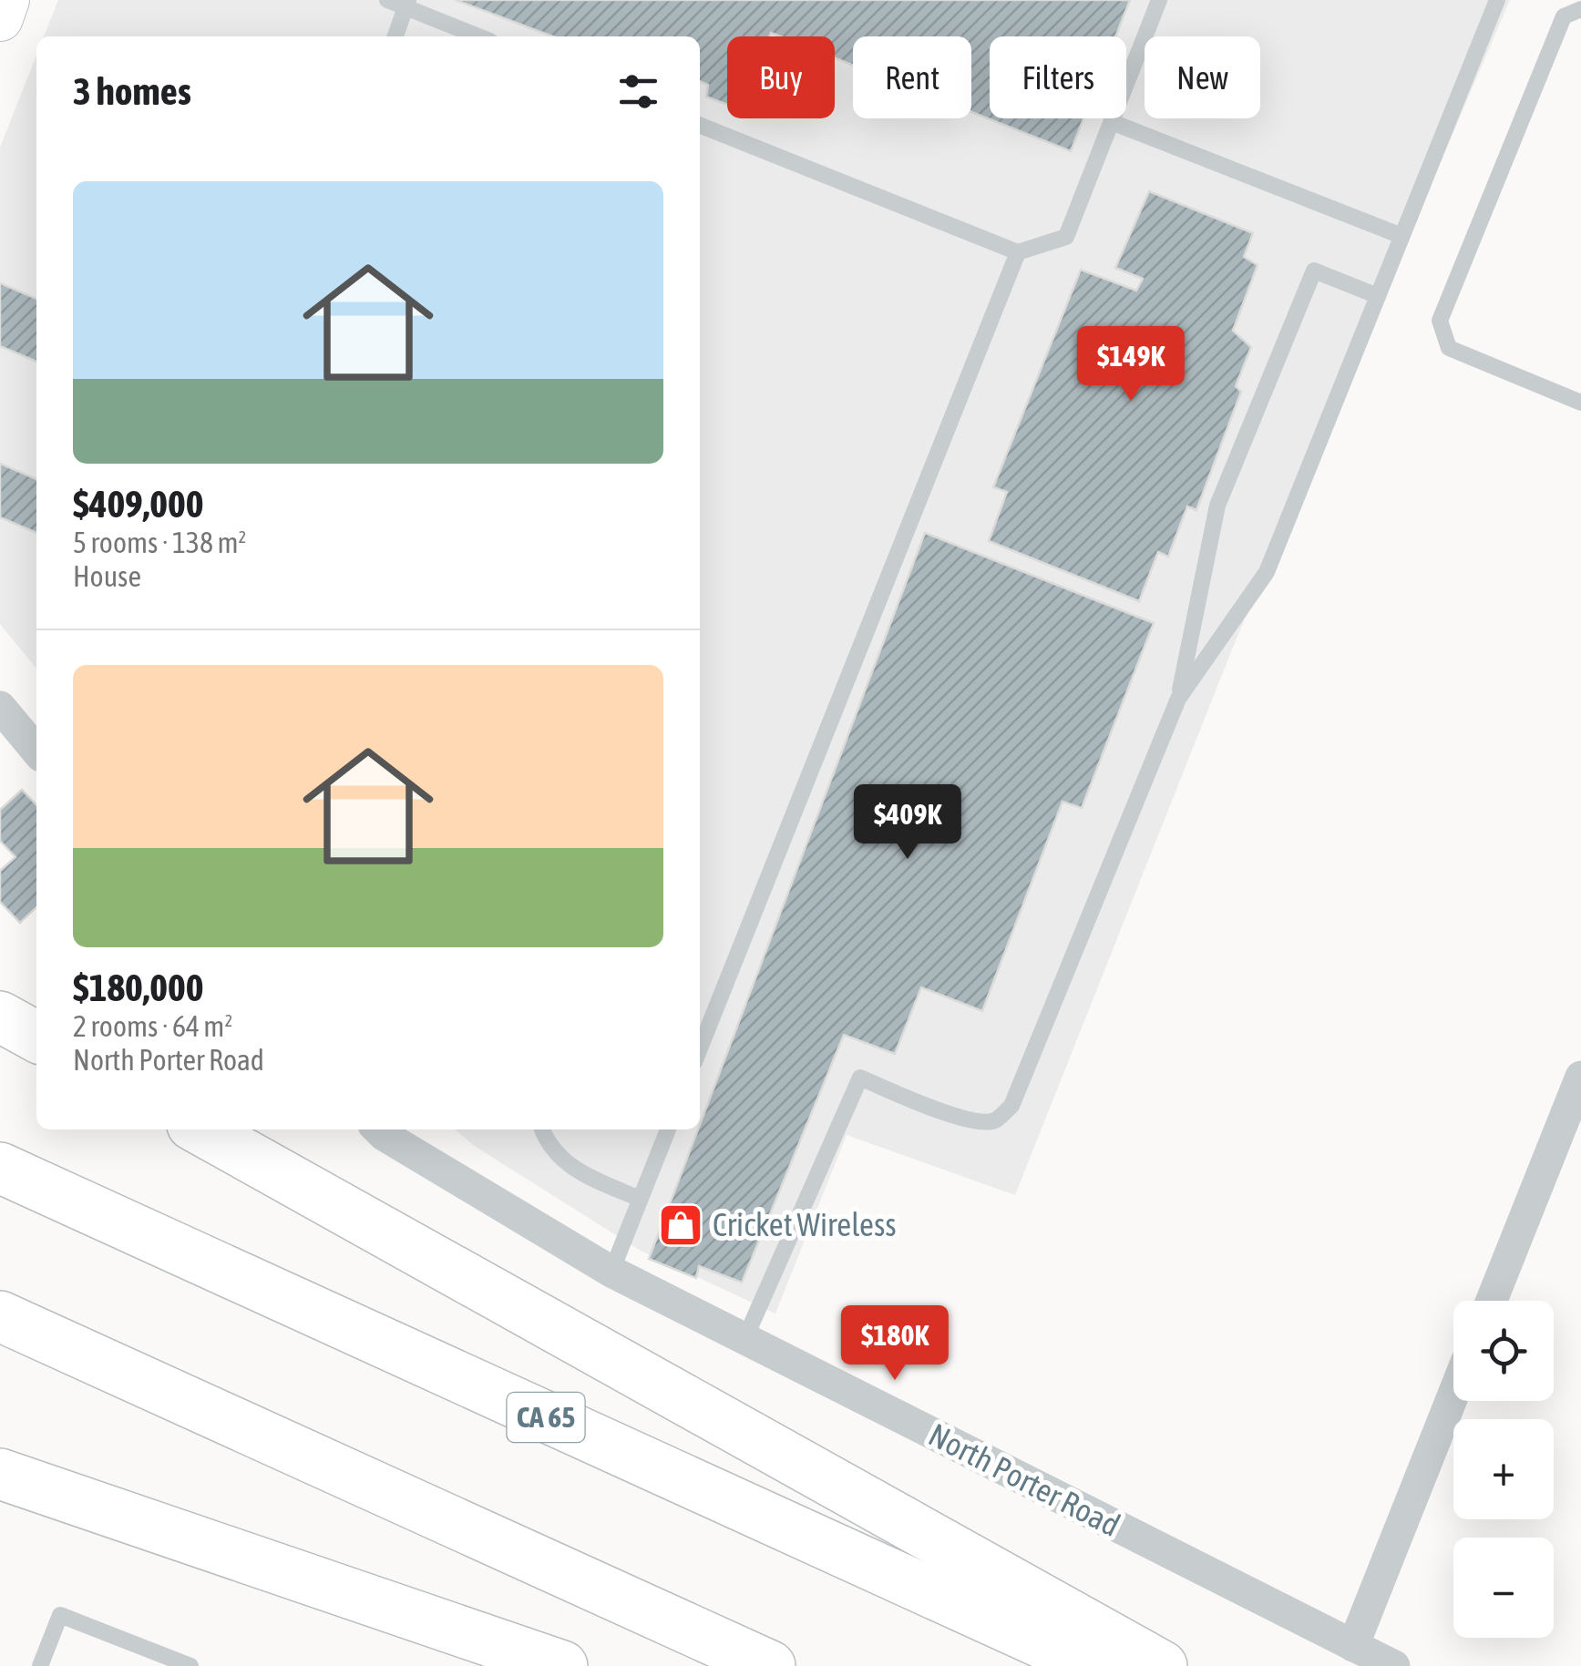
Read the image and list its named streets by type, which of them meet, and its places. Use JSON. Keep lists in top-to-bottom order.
{
  "streets": {
    "highway": ["CA 65"],
    "street": ["North Porter Road"]
  },
  "places": {
    "shop": ["Cricket Wireless"]
  },
  "page": {
    "chip": [
      "Buy",
      "Rent",
      "Filters",
      "New"
    ],
    "heading": "3 homes",
    "list": [
      {
        "name": "$409,000",
        "note": "5 rooms · 138 m² · House"
      },
      {
        "name": "$180,000",
        "note": "2 rooms · 64 m² · North Porter Road"
      }
    ],
    "price": ["$149K", "$409K", "$180K"],
    "map_buttons": ["+", "−"]
  }
}
